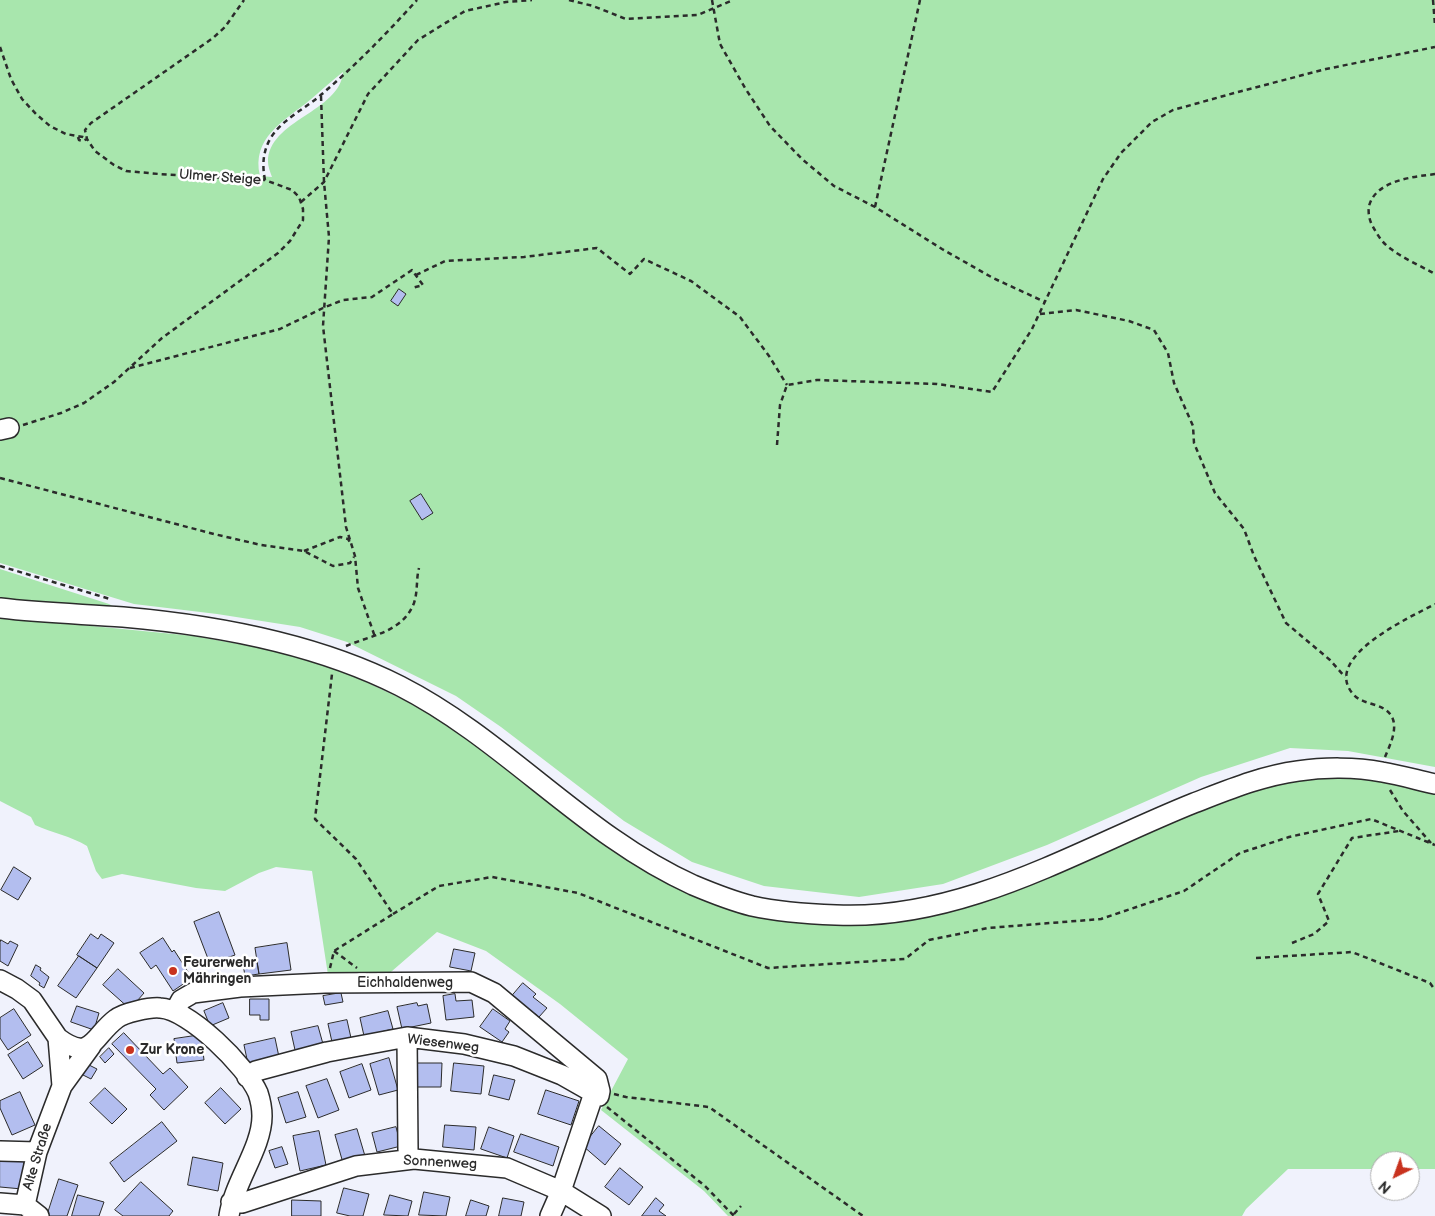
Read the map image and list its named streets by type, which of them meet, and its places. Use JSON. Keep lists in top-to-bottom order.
{
  "streets": {
    "street": [
      "Eichhaldenweg",
      "Wiesenweg",
      "Alte Straße",
      "Sonnenweg"
    ],
    "path": ["Ulmer Steige"]
  },
  "crossings": [
    ["Eichhaldenweg", "Wiesenweg"],
    ["Eichhaldenweg", "Alte Straße"]
  ],
  "places": ["Feurerwehr Mähringen", "Zur Krone"],
  "north": "bottom left"
}
